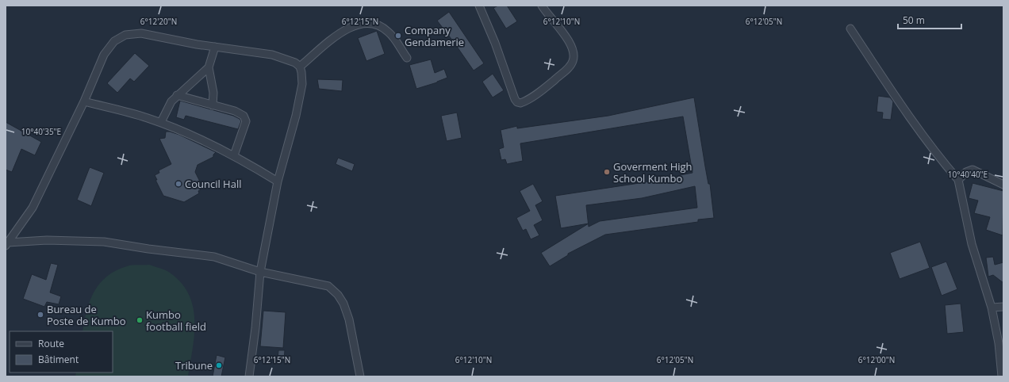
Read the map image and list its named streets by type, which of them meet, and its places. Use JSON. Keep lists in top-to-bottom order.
{
  "places": [
    "Company Gendamerie",
    "Goverment High School Kumbo",
    "Council Hall",
    "Bureau de Poste de Kumbo",
    "Kumbo football field",
    "Tribune"
  ],
  "legend": ["Route", "Bâtiment"],
  "scale_bar": "50 m",
  "coordinates": [
    "6°12'20\"N",
    "6°12'15\"N",
    "6°12'10\"N",
    "6°12'05\"N",
    "10°40'35\"E",
    "10°40'40\"E",
    "6°12'00\"N"
  ]
}
